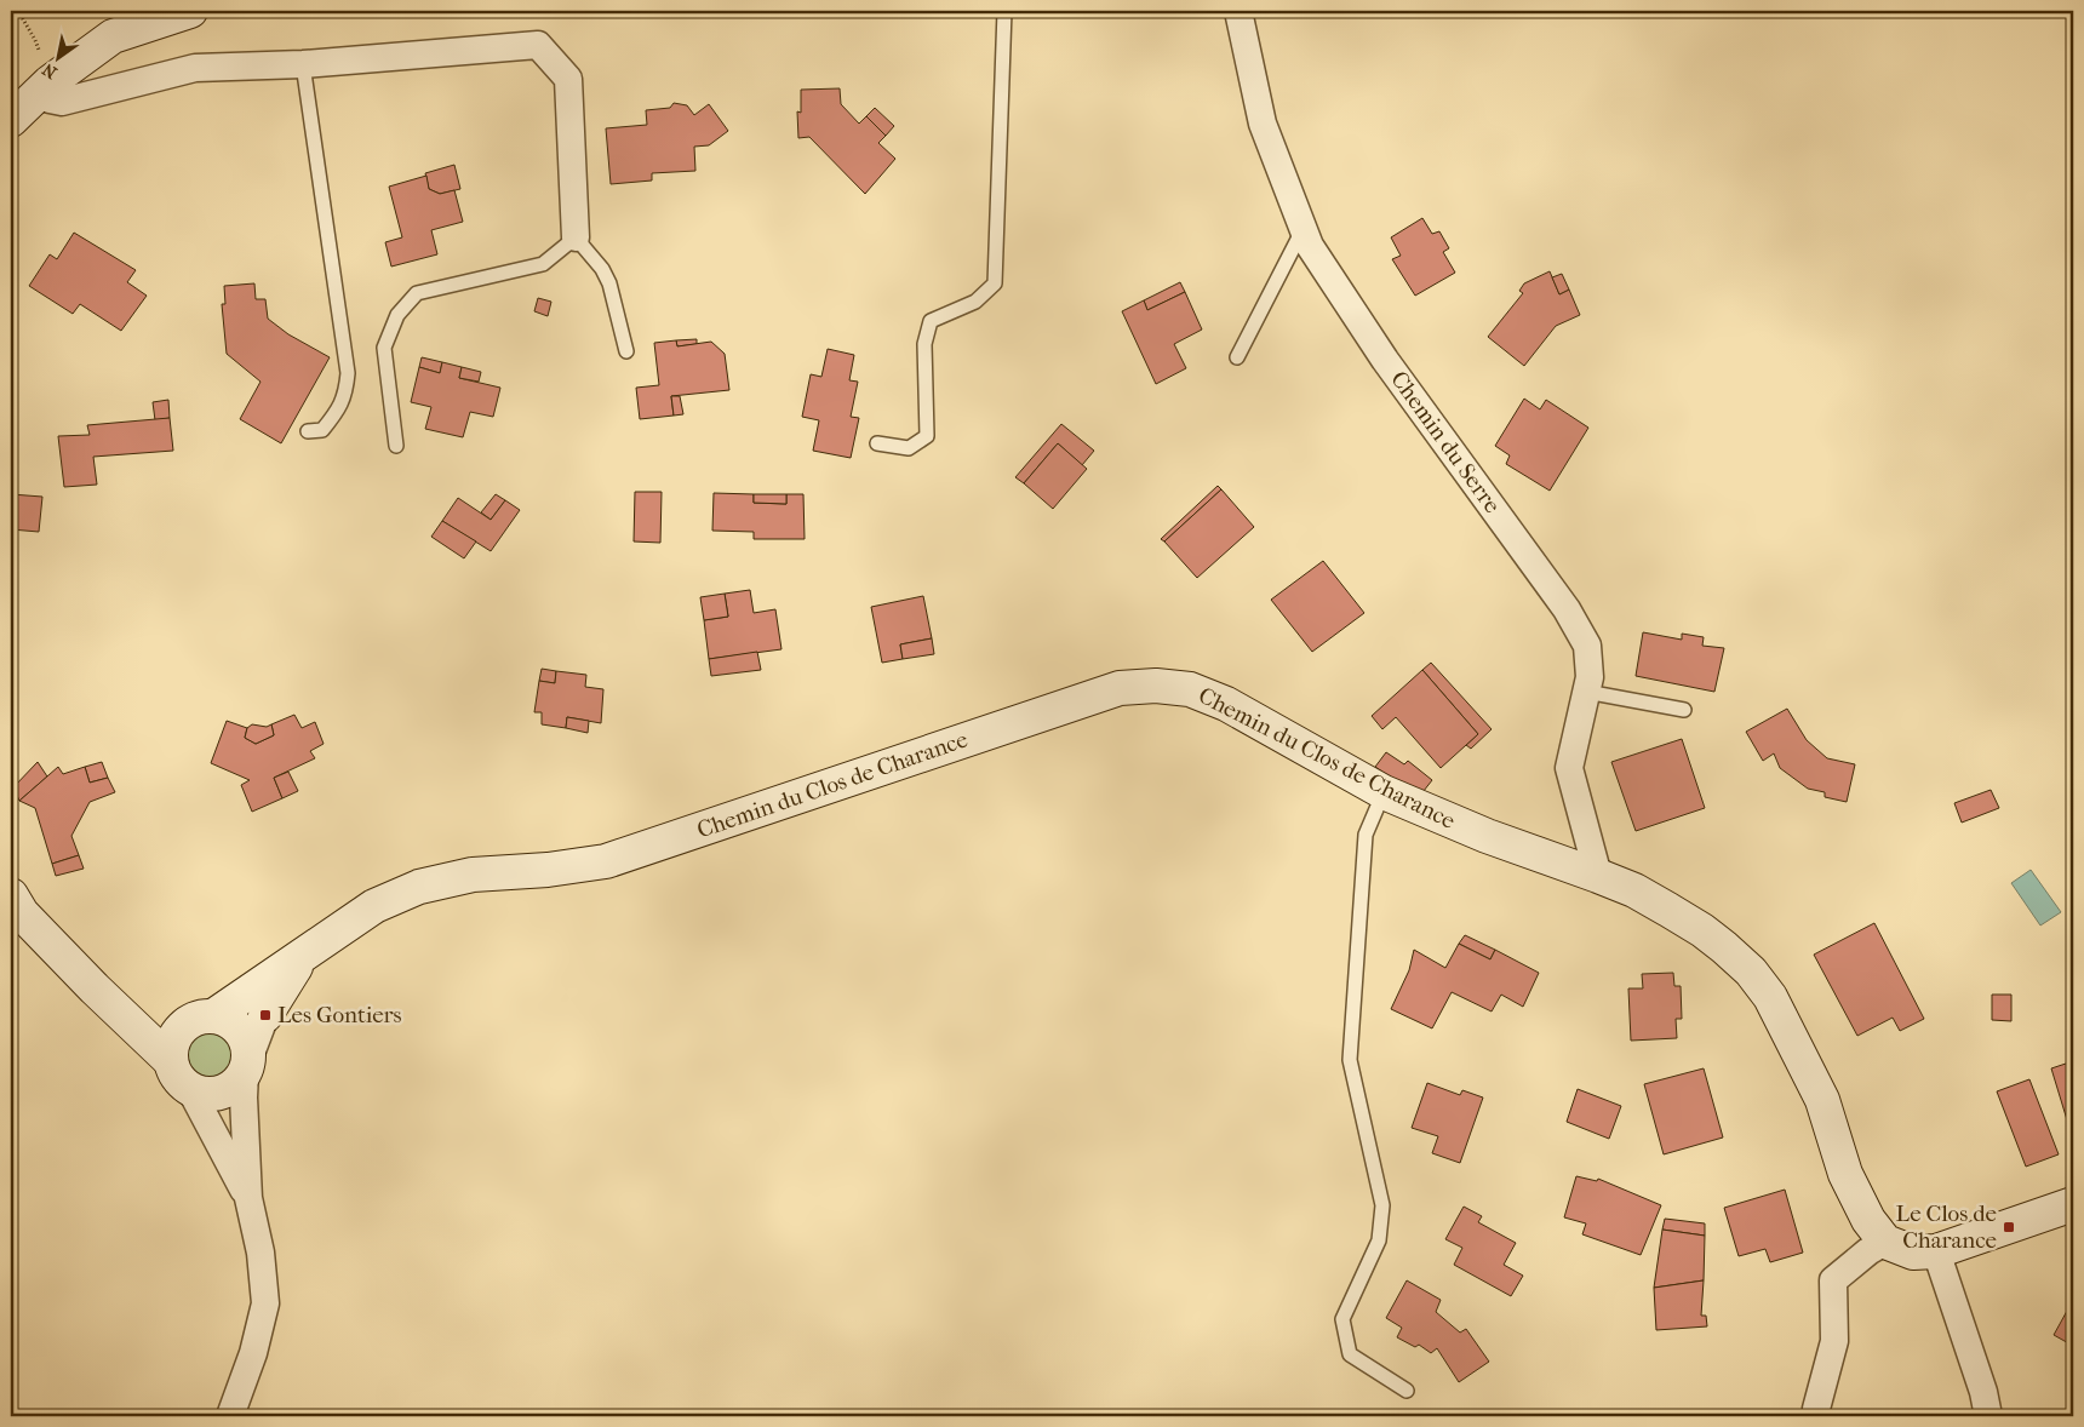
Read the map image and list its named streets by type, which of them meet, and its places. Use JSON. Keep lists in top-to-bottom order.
{
  "streets": {
    "street": ["Chemin du Serre", "Chemin du Clos de Charance"]
  },
  "crossings": [
    ["Chemin du Serre", "Chemin du Clos de Charance"]
  ],
  "places": {
    "transit": ["Les Gontiers", "Le Clos de Charance"]
  },
  "north": "bottom left"
}
